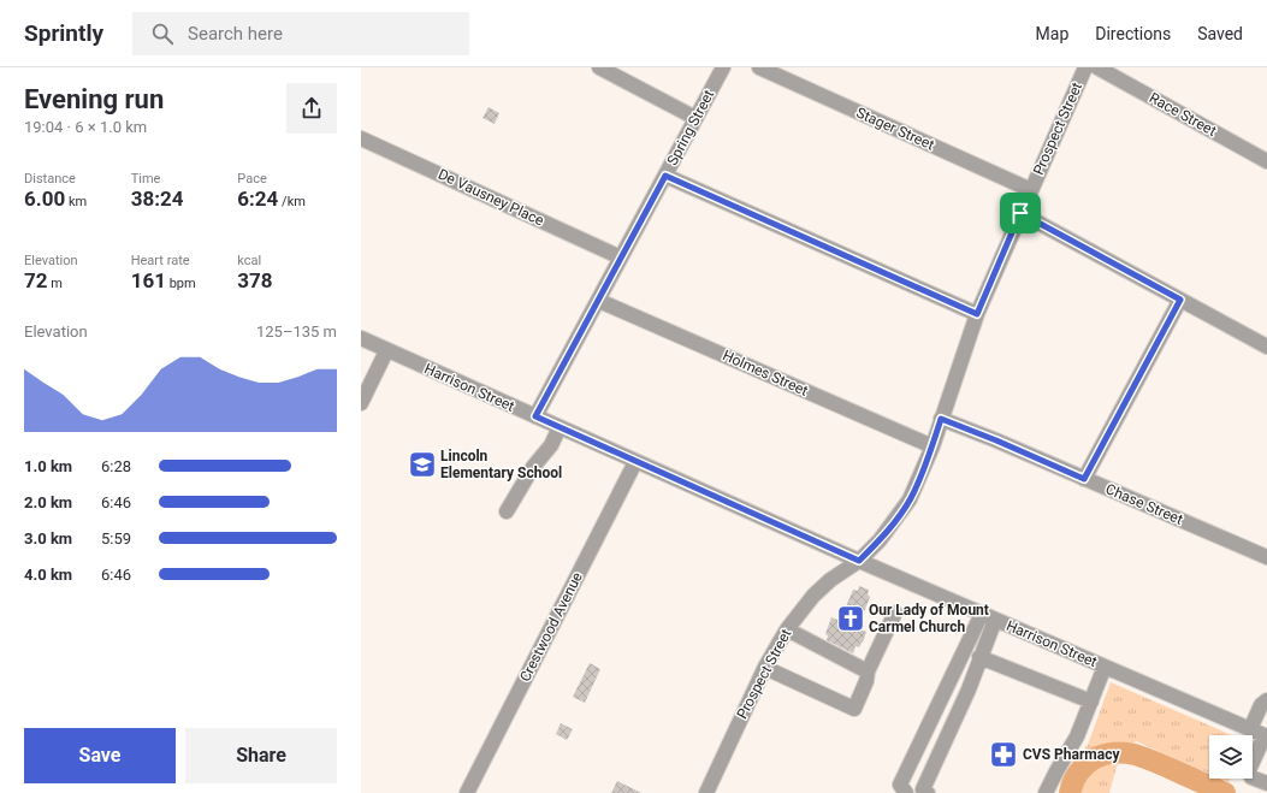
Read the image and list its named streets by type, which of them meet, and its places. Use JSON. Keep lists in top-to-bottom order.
{
  "streets": {
    "street": [
      "Race Street",
      "Spring Street",
      "Stager Street",
      "Prospect Street",
      "De Vausney Place",
      "Holmes Street",
      "Harrison Street",
      "Chase Street",
      "Crestwood Avenue"
    ]
  },
  "crossings": [
    ["Spring Street", "De Vausney Place"],
    ["Spring Street", "Holmes Street"],
    ["Spring Street", "Harrison Street"],
    ["Stager Street", "Prospect Street"],
    ["Prospect Street", "Holmes Street"],
    ["Prospect Street", "Harrison Street"],
    ["Prospect Street", "Chase Street"],
    ["Harrison Street", "Crestwood Avenue"]
  ],
  "places": {
    "school or university": ["Lincoln Elementary School"],
    "church": ["Our Lady of Mount Carmel Church"],
    "pharmacy": ["CVS Pharmacy"]
  },
  "page": {
    "header": "Sprintly",
    "search": "Search here",
    "nav": ["Map", "Directions", "Saved"],
    "heading": ["Evening run", "19:04 · 6 × 1.0 km"],
    "stats": [
      ["Distance", "6.00 km"],
      ["Time", "38:24"],
      ["Pace", "6:24 /km"],
      ["Elevation", "72 m"],
      ["Heart rate", "161 bpm"],
      ["kcal", "378"]
    ],
    "chart": ["Elevation", "125–135 m"],
    "list": [
      {
        "name": "1.0 km",
        "note": "6:28"
      },
      {
        "name": "2.0 km",
        "note": "6:46"
      },
      {
        "name": "3.0 km",
        "note": "5:59"
      },
      {
        "name": "4.0 km",
        "note": "6:46"
      }
    ],
    "buttons": ["Save", "Share"]
  }
}
